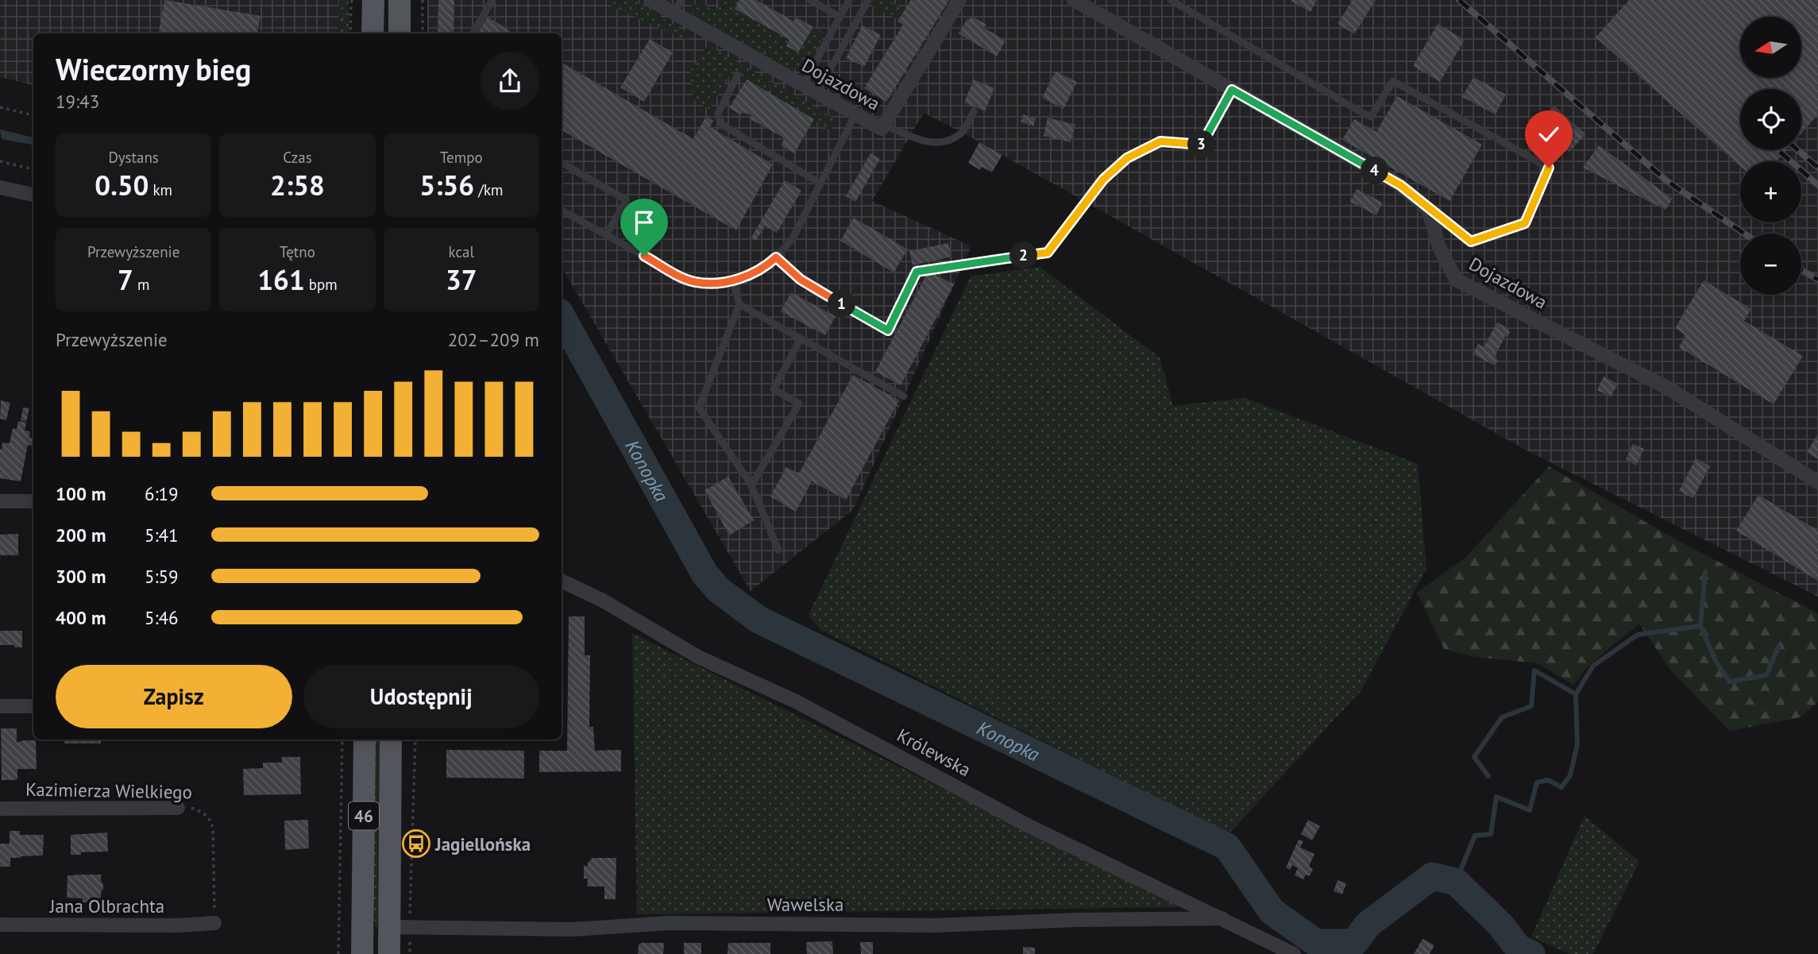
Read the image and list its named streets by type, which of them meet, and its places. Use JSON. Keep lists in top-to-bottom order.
{
  "streets": {
    "main road": ["46"],
    "street": [
      "Dojazdowa",
      "Królewska",
      "Kazimierza Wielkiego",
      "Wawelska",
      "Jana Olbrachta"
    ]
  },
  "crossings": [
    ["Królewska", "Wawelska"],
    ["Kazimierza Wielkiego", "Jana Olbrachta"],
    ["46", "Wawelska"]
  ],
  "water": ["Konopka"],
  "places": {
    "bus stop": ["Jagiellońska"]
  },
  "north": "left",
  "page": {
    "map_buttons": ["+", "−"],
    "heading": ["Wieczorny bieg", "19:43"],
    "stats": [
      ["Dystans", "0.50 km"],
      ["Czas", "2:58"],
      ["Tempo", "5:56 /km"],
      ["Przewyższenie", "7 m"],
      ["Tętno", "161 bpm"],
      ["kcal", "37"]
    ],
    "pins": [
      "3",
      "4",
      "2",
      "1"
    ],
    "chart": ["Przewyższenie", "202–209 m"],
    "list": [
      {
        "name": "100 m",
        "note": "6:19"
      },
      {
        "name": "200 m",
        "note": "5:41"
      },
      {
        "name": "300 m",
        "note": "5:59"
      },
      {
        "name": "400 m",
        "note": "5:46"
      }
    ],
    "buttons": ["Zapisz", "Udostępnij"]
  }
}
